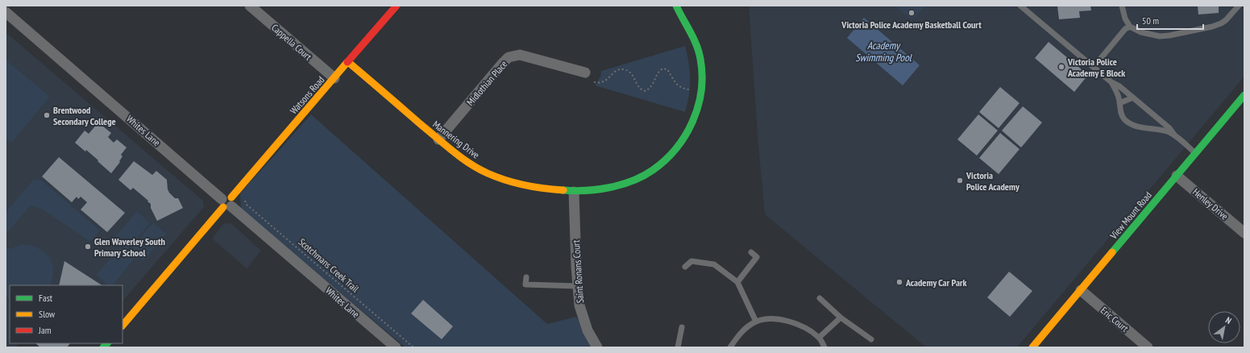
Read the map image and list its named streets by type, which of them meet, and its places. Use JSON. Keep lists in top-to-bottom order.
{
  "streets": {
    "street": [
      "Cappella Court",
      "Midlothian Place",
      "Watsons Road",
      "Whites Lane",
      "Mannering Drive",
      "Henley Drive",
      "View Mount Road",
      "Saint Ronans Court",
      "Eric Court"
    ],
    "path": ["Scotchmans Creek Trail"]
  },
  "crossings": [
    ["Cappella Court", "Watsons Road"],
    ["Midlothian Place", "Mannering Drive"],
    ["Watsons Road", "Whites Lane"],
    ["Watsons Road", "Mannering Drive"],
    ["Watsons Road", "Scotchmans Creek Trail"],
    ["Mannering Drive", "Saint Ronans Court"],
    ["Henley Drive", "View Mount Road"],
    ["View Mount Road", "Eric Court"]
  ],
  "water": ["Academy Swimming Pool"],
  "places": [
    "Victoria Police Academy Basketball Court",
    "Victoria Police Academy E Block",
    "Brentwood Secondary College",
    "Victoria Police Academy",
    "Glen Waverley South Primary School",
    "Academy Car Park"
  ],
  "legend": ["Fast", "Slow", "Jam"],
  "scale_bar": "50 m",
  "north": "top right"
}
